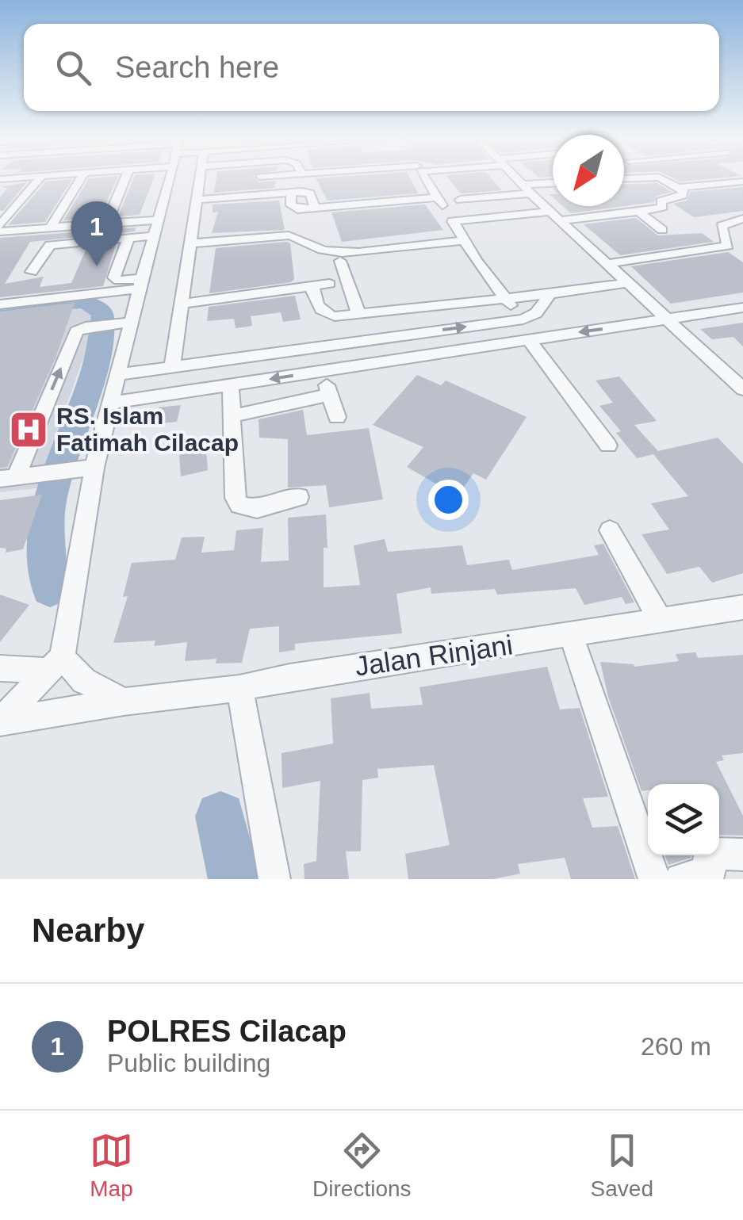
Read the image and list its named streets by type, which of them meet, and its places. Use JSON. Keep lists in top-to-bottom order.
{
  "streets": {
    "street": ["Jalan Rinjani"]
  },
  "places": {
    "hospital": ["RS. Islam Fatimah Cilacap"]
  },
  "north": "bottom left",
  "page": {
    "search": "Search here",
    "pins": "1",
    "heading": "Nearby",
    "list": [
      {
        "mark": "1",
        "name": "POLRES Cilacap",
        "note": "Public building",
        "value": "260 m"
      }
    ],
    "nav": ["Map", "Directions", "Saved"]
  }
}
